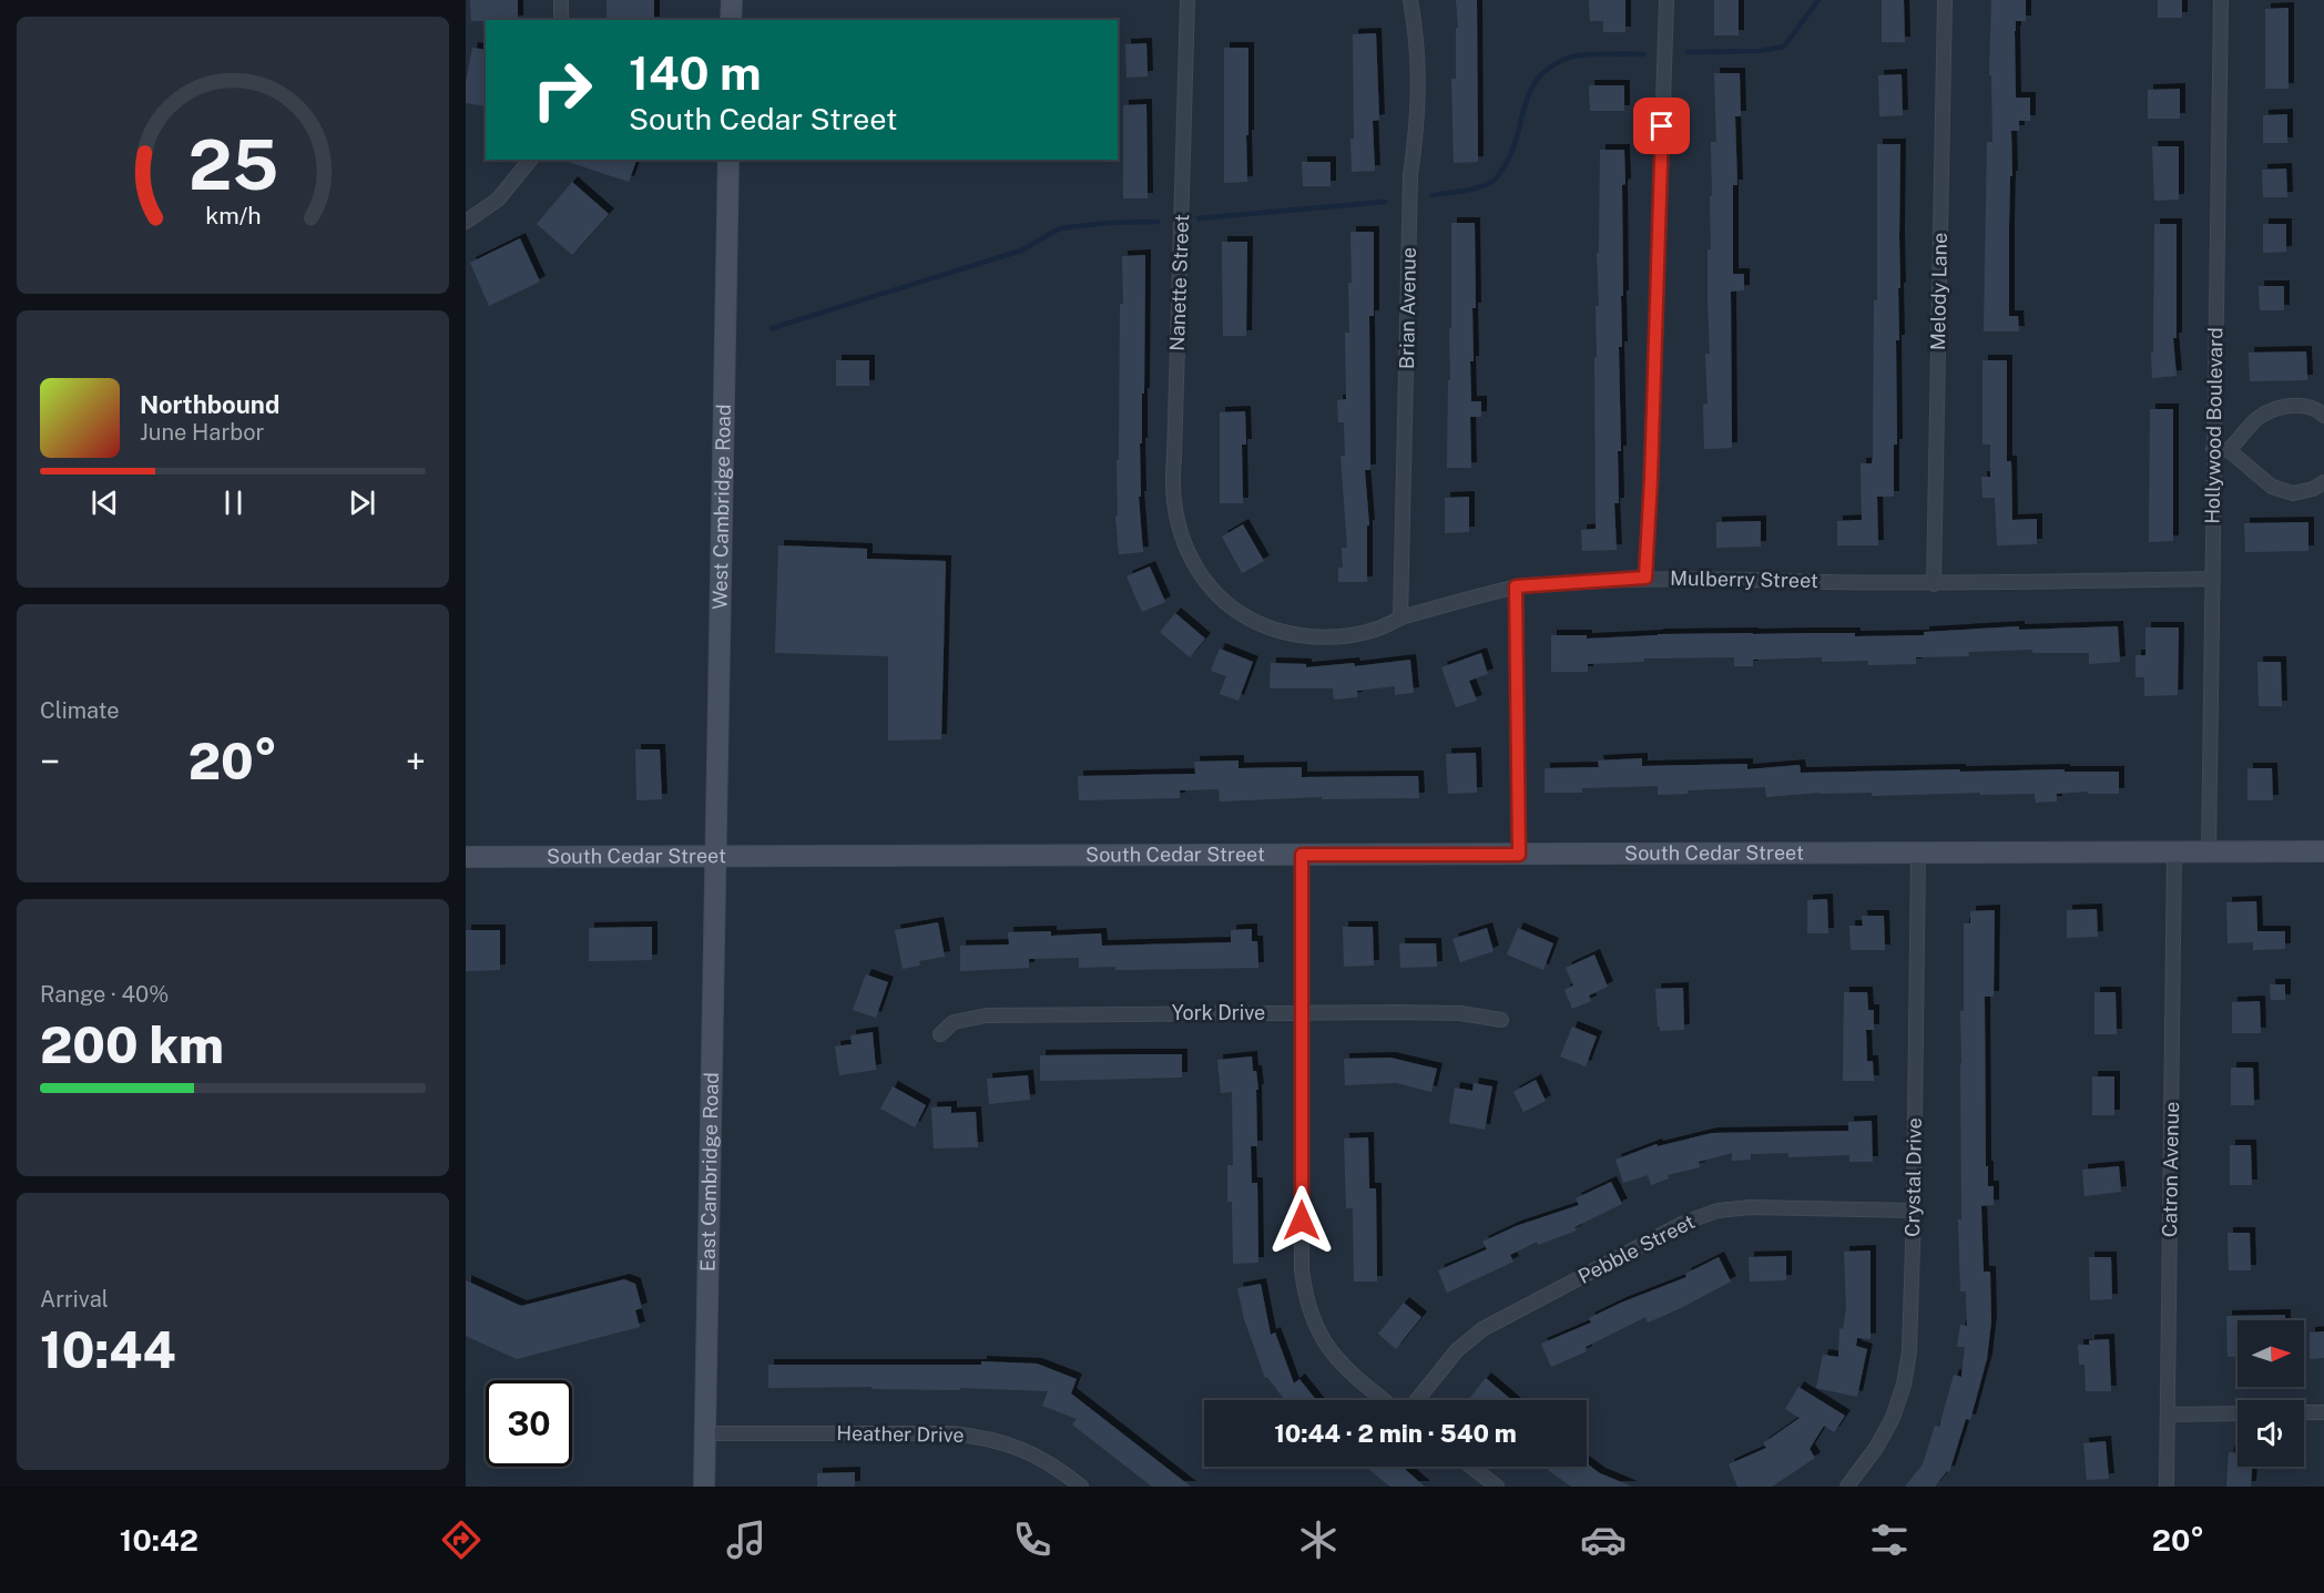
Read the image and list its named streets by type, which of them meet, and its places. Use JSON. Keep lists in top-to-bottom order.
{
  "streets": {
    "main road": ["West Cambridge Road", "South Cedar Street", "East Cambridge Road"],
    "street": [
      "Nanette Street",
      "Melody Lane",
      "Brian Avenue",
      "Hollywood Boulevard",
      "Mulberry Street",
      "York Drive",
      "Catron Avenue",
      "Crystal Drive",
      "Pebble Street",
      "Heather Drive"
    ]
  },
  "crossings": [
    ["Nanette Street", "Mulberry Street"],
    ["Melody Lane", "Mulberry Street"],
    ["Brian Avenue", "Mulberry Street"],
    ["Hollywood Boulevard", "Mulberry Street"],
    ["Hollywood Boulevard", "South Cedar Street"],
    ["West Cambridge Road", "South Cedar Street"],
    ["West Cambridge Road", "East Cambridge Road"],
    ["South Cedar Street", "Catron Avenue"],
    ["South Cedar Street", "East Cambridge Road"],
    ["South Cedar Street", "Crystal Drive"],
    ["East Cambridge Road", "Heather Drive"],
    ["Crystal Drive", "Pebble Street"]
  ],
  "north": "right",
  "page": {
    "turn": ["140 m", "South Cedar Street"],
    "song": ["Northbound", "June Harbor"],
    "tile": [
      "Climate",
      ["Range · 40%", "200 km"],
      ["Arrival", "10:44"]
    ],
    "heat": ["−", "20°", "+"],
    "limit": "30",
    "trip": "10:44 · 2 min · 540 m",
    "tabs": ["10:42", "20°"],
    "gauge": ["25", "km/h"]
  }
}
